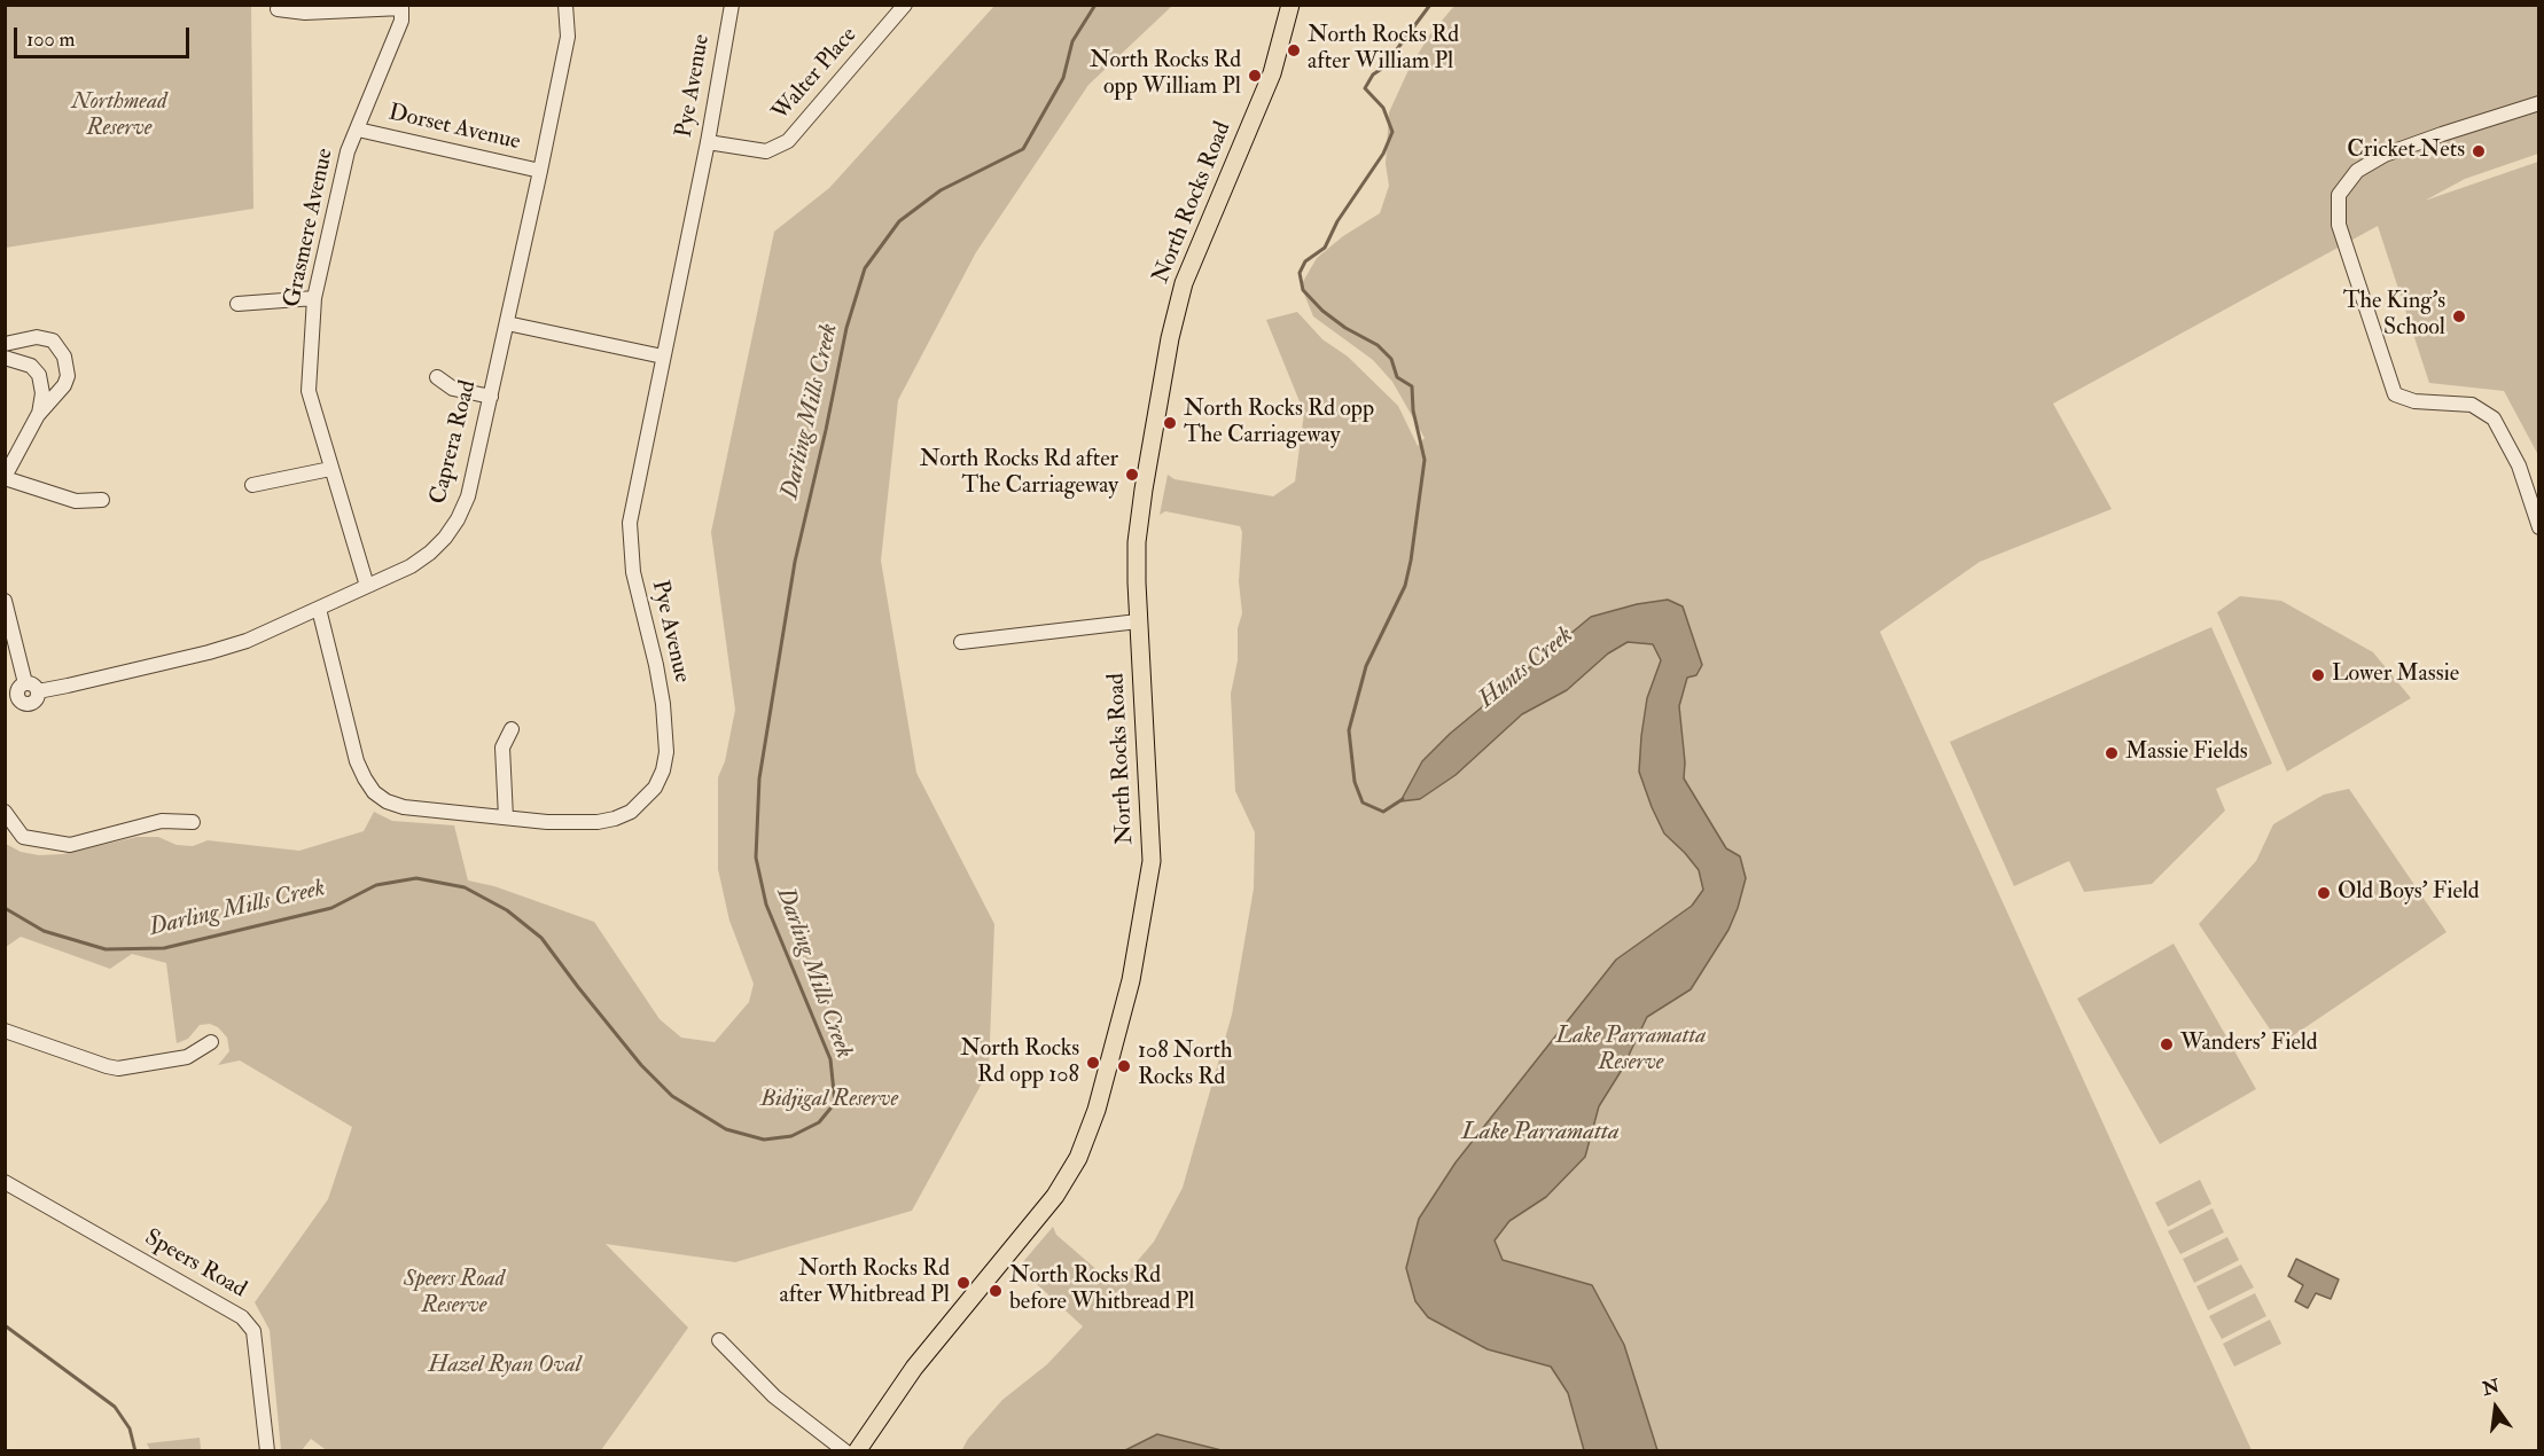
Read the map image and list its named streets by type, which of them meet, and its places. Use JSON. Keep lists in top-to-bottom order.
{
  "streets": {
    "main road": ["North Rocks Road"],
    "street": [
      "Walter Place",
      "Pye Avenue",
      "Dorset Avenue",
      "Grasmere Avenue",
      "Caprera Road",
      "Speers Road"
    ]
  },
  "crossings": [
    ["Walter Place", "Pye Avenue"],
    ["Pye Avenue", "Caprera Road"],
    ["Dorset Avenue", "Grasmere Avenue"],
    ["Dorset Avenue", "Caprera Road"],
    ["Grasmere Avenue", "Caprera Road"]
  ],
  "water": ["Darling Mills Creek", "Hunts Creek", "Lake Parramatta"],
  "parks": [
    "Northmead Reserve",
    "Lake Parramatta Reserve",
    "Bidjigal Reserve",
    "Speers Road Reserve",
    "Hazel Ryan Oval"
  ],
  "places": [
    "North Rocks Rd after William Pl",
    "North Rocks Rd opp William Pl",
    "Cricket Nets",
    "The King's School",
    "North Rocks Rd opp The Carriageway",
    "North Rocks Rd after The Carriageway",
    "Lower Massie",
    "Massie Fields",
    "Old Boys' Field",
    "Wanders' Field",
    "North Rocks Rd opp 108",
    "108 North Rocks Rd",
    "North Rocks Rd after Whitbread Pl",
    "North Rocks Rd before Whitbread Pl"
  ],
  "scale_bar": "100 m",
  "north": "top"
}
